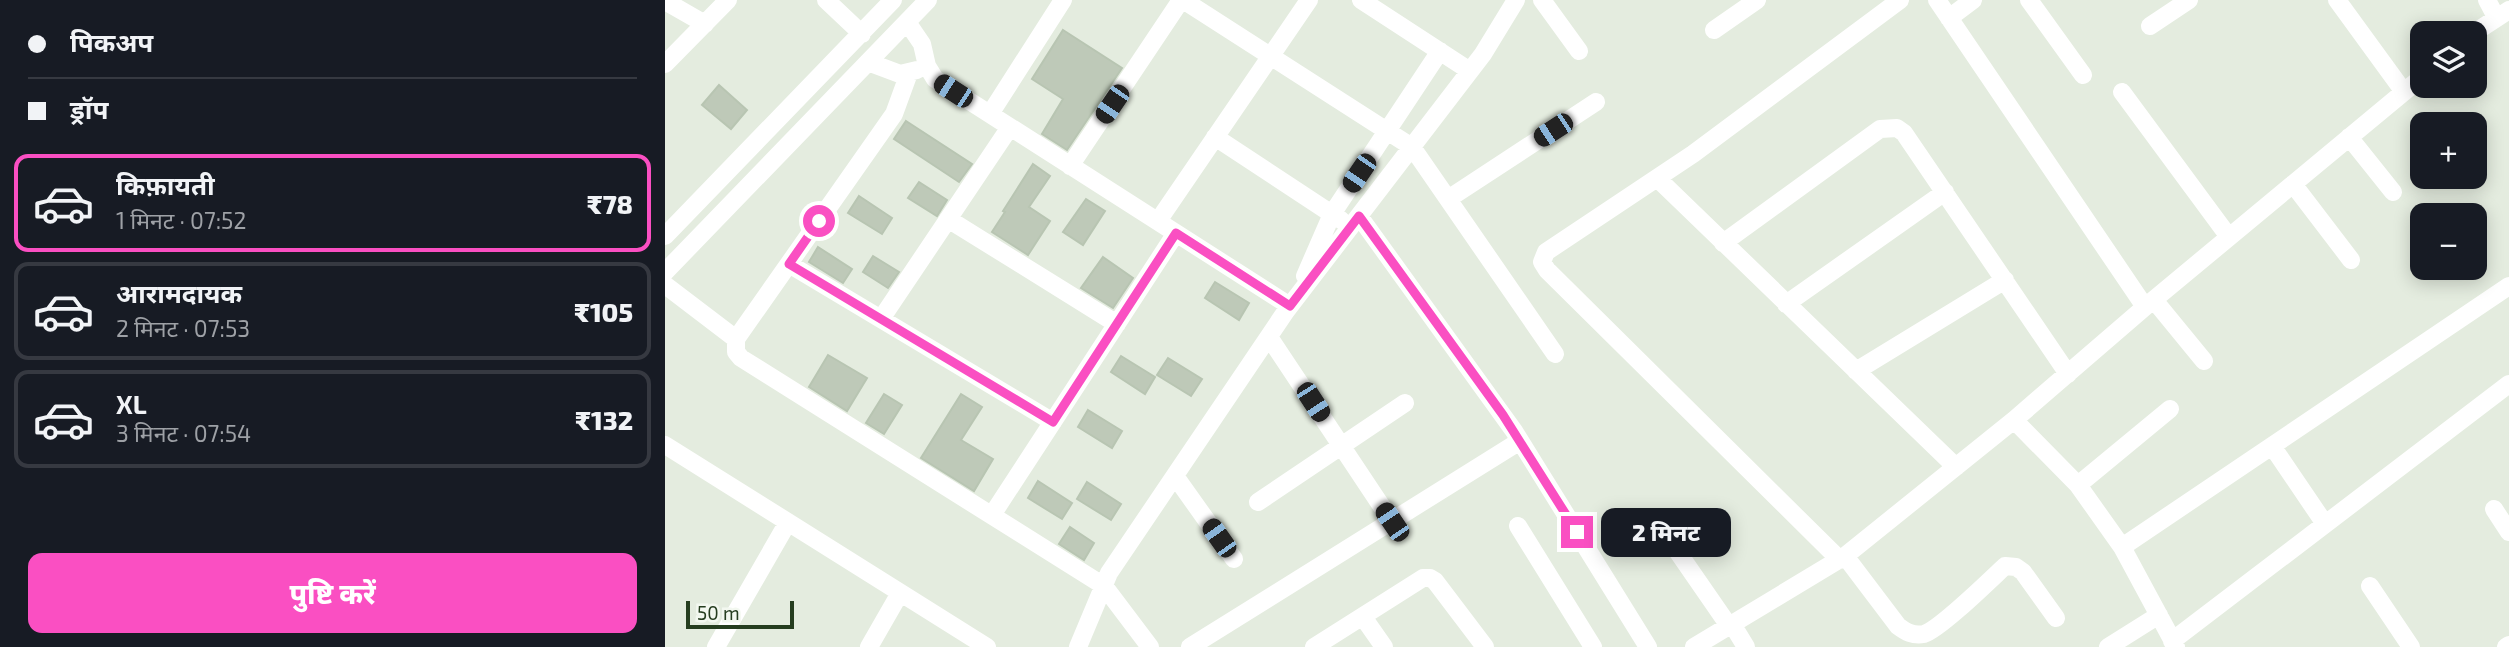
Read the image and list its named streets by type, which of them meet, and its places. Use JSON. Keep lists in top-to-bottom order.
{
  "scale_bar": "50 m",
  "page": {
    "banner": ["पिकअप", "ड्रॉप"],
    "map_buttons": ["+", "−"],
    "list": [
      {
        "name": "किफ़ायती",
        "note": "1 मिनट · 07:52",
        "value": "₹78"
      },
      {
        "name": "आरामदायक",
        "note": "2 मिनट · 07:53",
        "value": "₹105"
      },
      {
        "name": "XL",
        "note": "3 मिनट · 07:54",
        "value": "₹132"
      }
    ],
    "bubble": "2 मिनट",
    "buttons": "पुष्टि करें",
    "scale": "50 m"
  }
}
